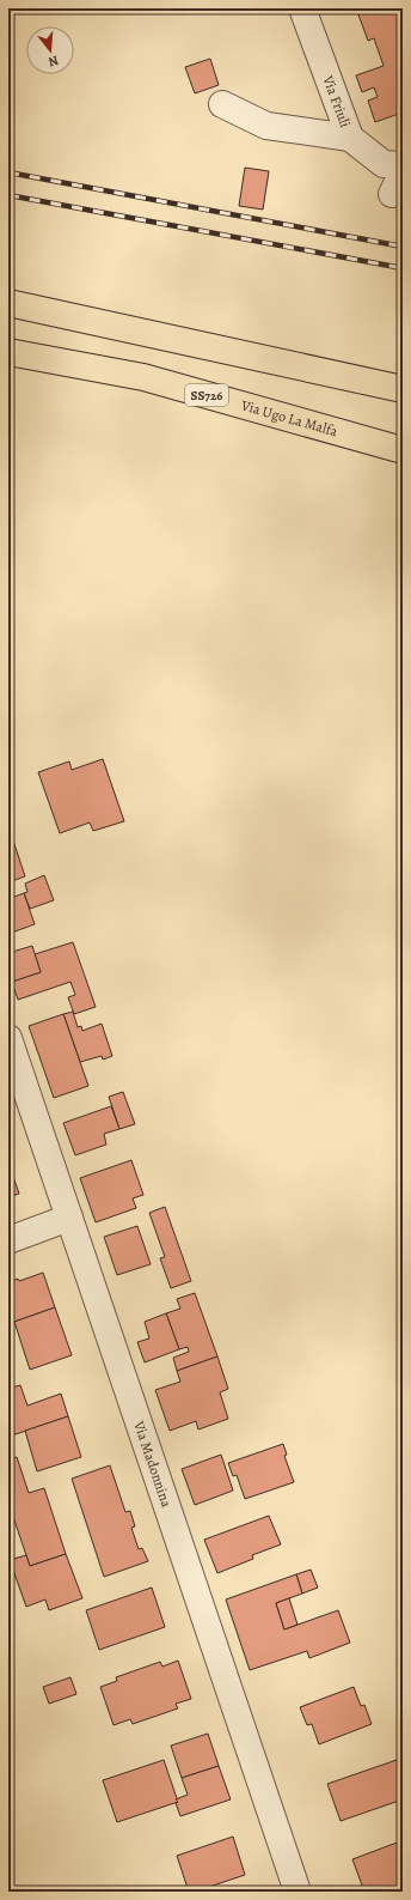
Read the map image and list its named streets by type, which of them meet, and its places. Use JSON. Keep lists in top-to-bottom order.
{
  "streets": {
    "highway": ["SS726", "Via Ugo La Malfa"],
    "street": ["Via Friuli", "Via Madonnina"]
  },
  "north": "bottom"
}
